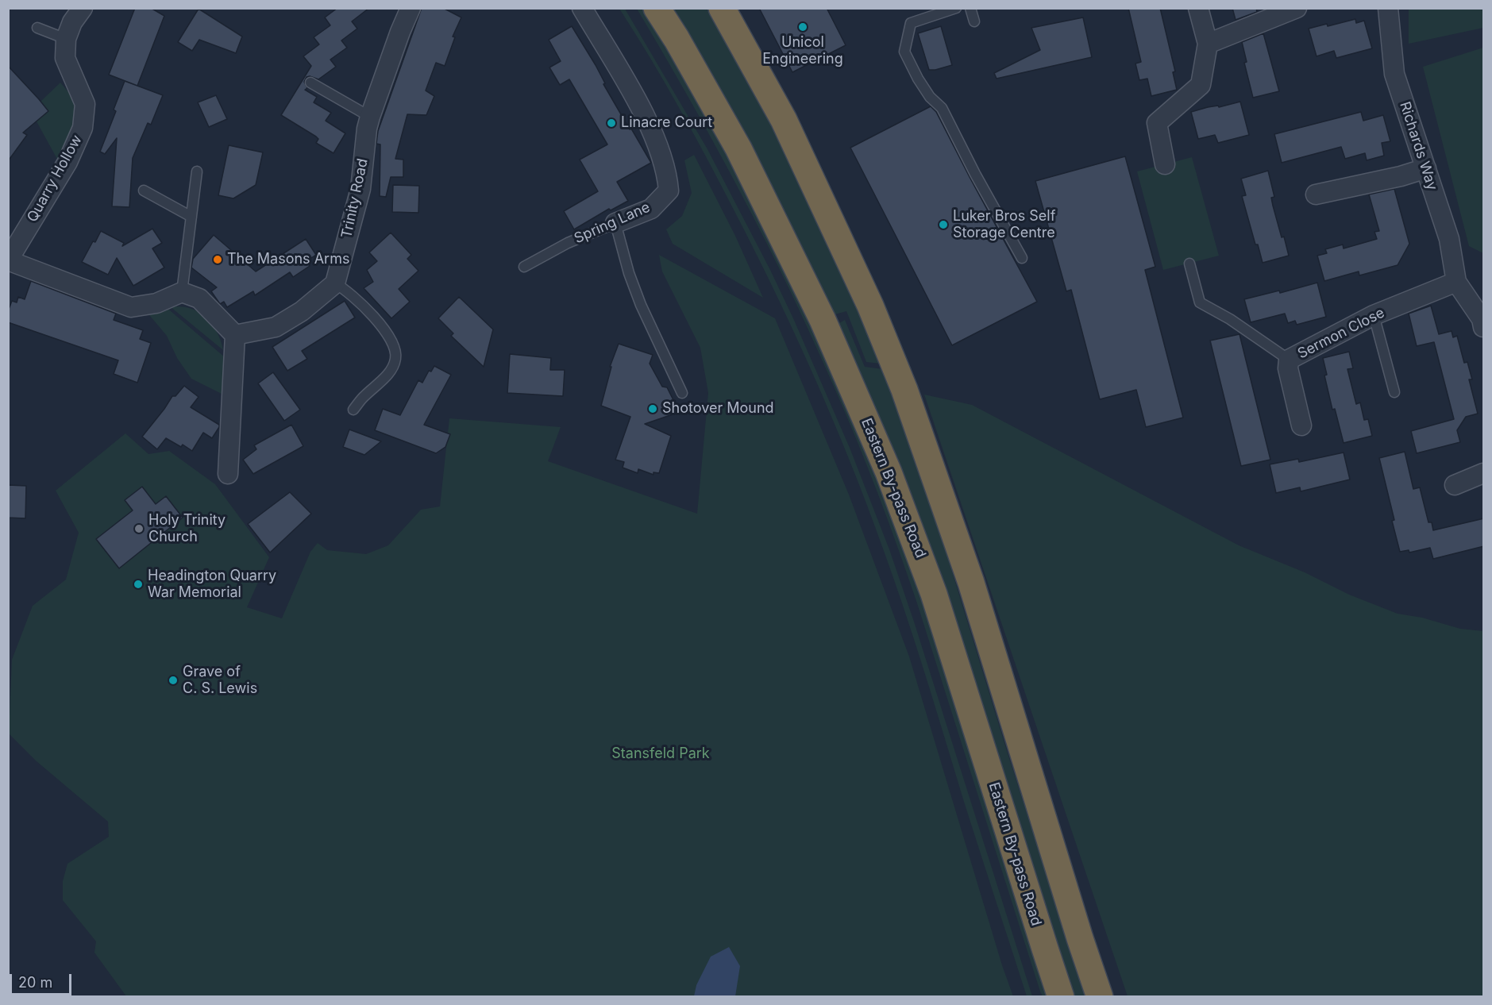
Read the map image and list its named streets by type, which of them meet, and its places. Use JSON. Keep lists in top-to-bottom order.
{
  "streets": {
    "highway": ["Eastern By-pass Road"],
    "street": [
      "Richards Way",
      "Quarry Hollow",
      "Trinity Road",
      "Spring Lane",
      "Sermon Close"
    ]
  },
  "crossings": [
    ["Richards Way", "Sermon Close"]
  ],
  "parks": ["Stansfeld Park"],
  "places": [
    "Unicol Engineering",
    "Linacre Court",
    "Luker Bros Self Storage Centre",
    "The Masons Arms",
    "Shotover Mound",
    "Holy Trinity Church",
    "Headington Quarry War Memorial",
    "Grave of C. S. Lewis"
  ],
  "scale_bar": "20 m"
}
